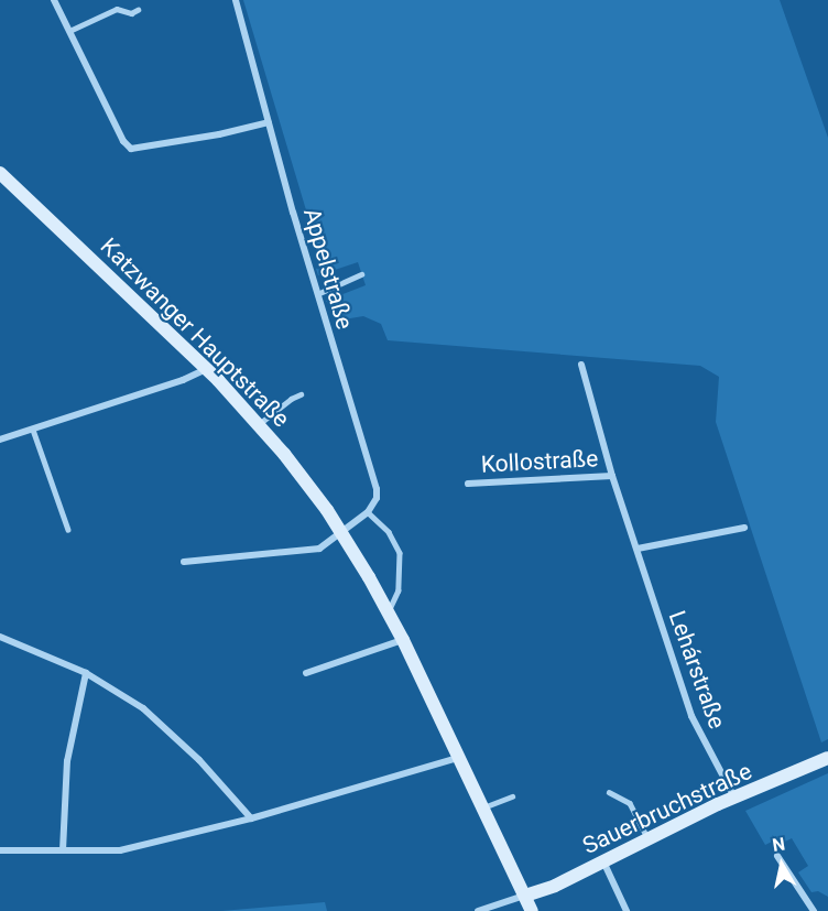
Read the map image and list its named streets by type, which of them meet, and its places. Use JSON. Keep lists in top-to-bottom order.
{
  "streets": {
    "main road": ["Katzwanger Hauptstraße", "Sauerbruchstraße"],
    "street": ["Appelstraße", "Kollostraße", "Lehárstraße"]
  },
  "crossings": [
    ["Katzwanger Hauptstraße", "Sauerbruchstraße"],
    ["Kollostraße", "Lehárstraße"],
    ["Lehárstraße", "Sauerbruchstraße"]
  ],
  "north": "top"
}
